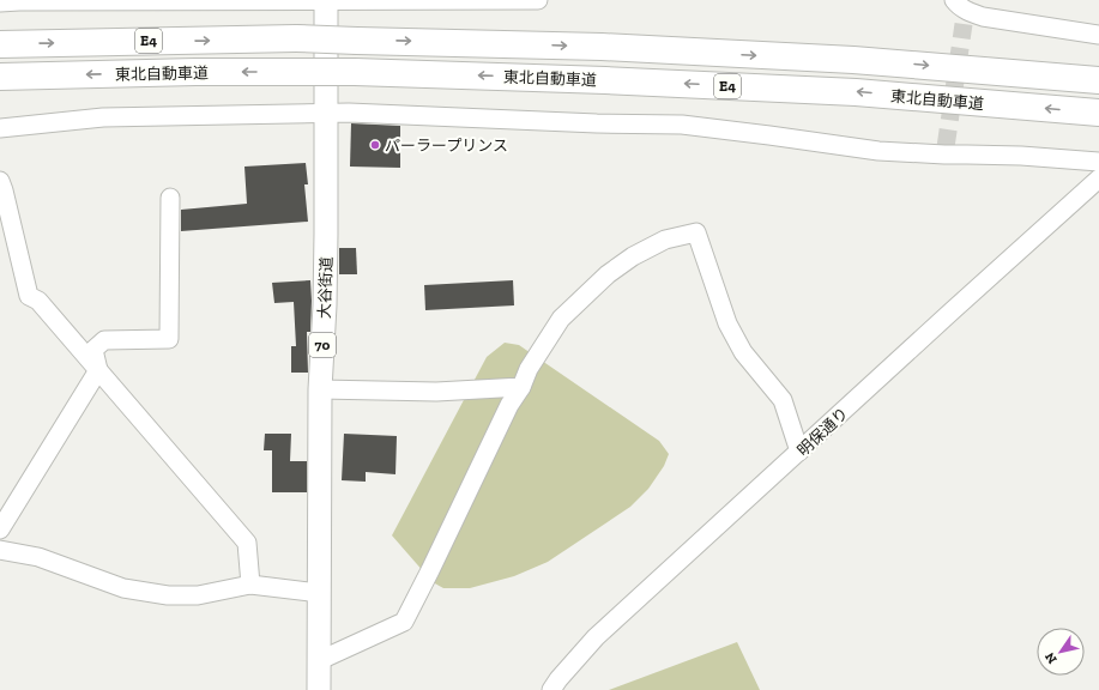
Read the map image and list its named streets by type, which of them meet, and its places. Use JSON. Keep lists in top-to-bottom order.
{
  "streets": {
    "highway": ["E4", "東北自動車道"],
    "main road": ["大谷街道", "70"],
    "street": ["明保通り"]
  },
  "places": ["パーラープリンス"],
  "north": "bottom left"
}
